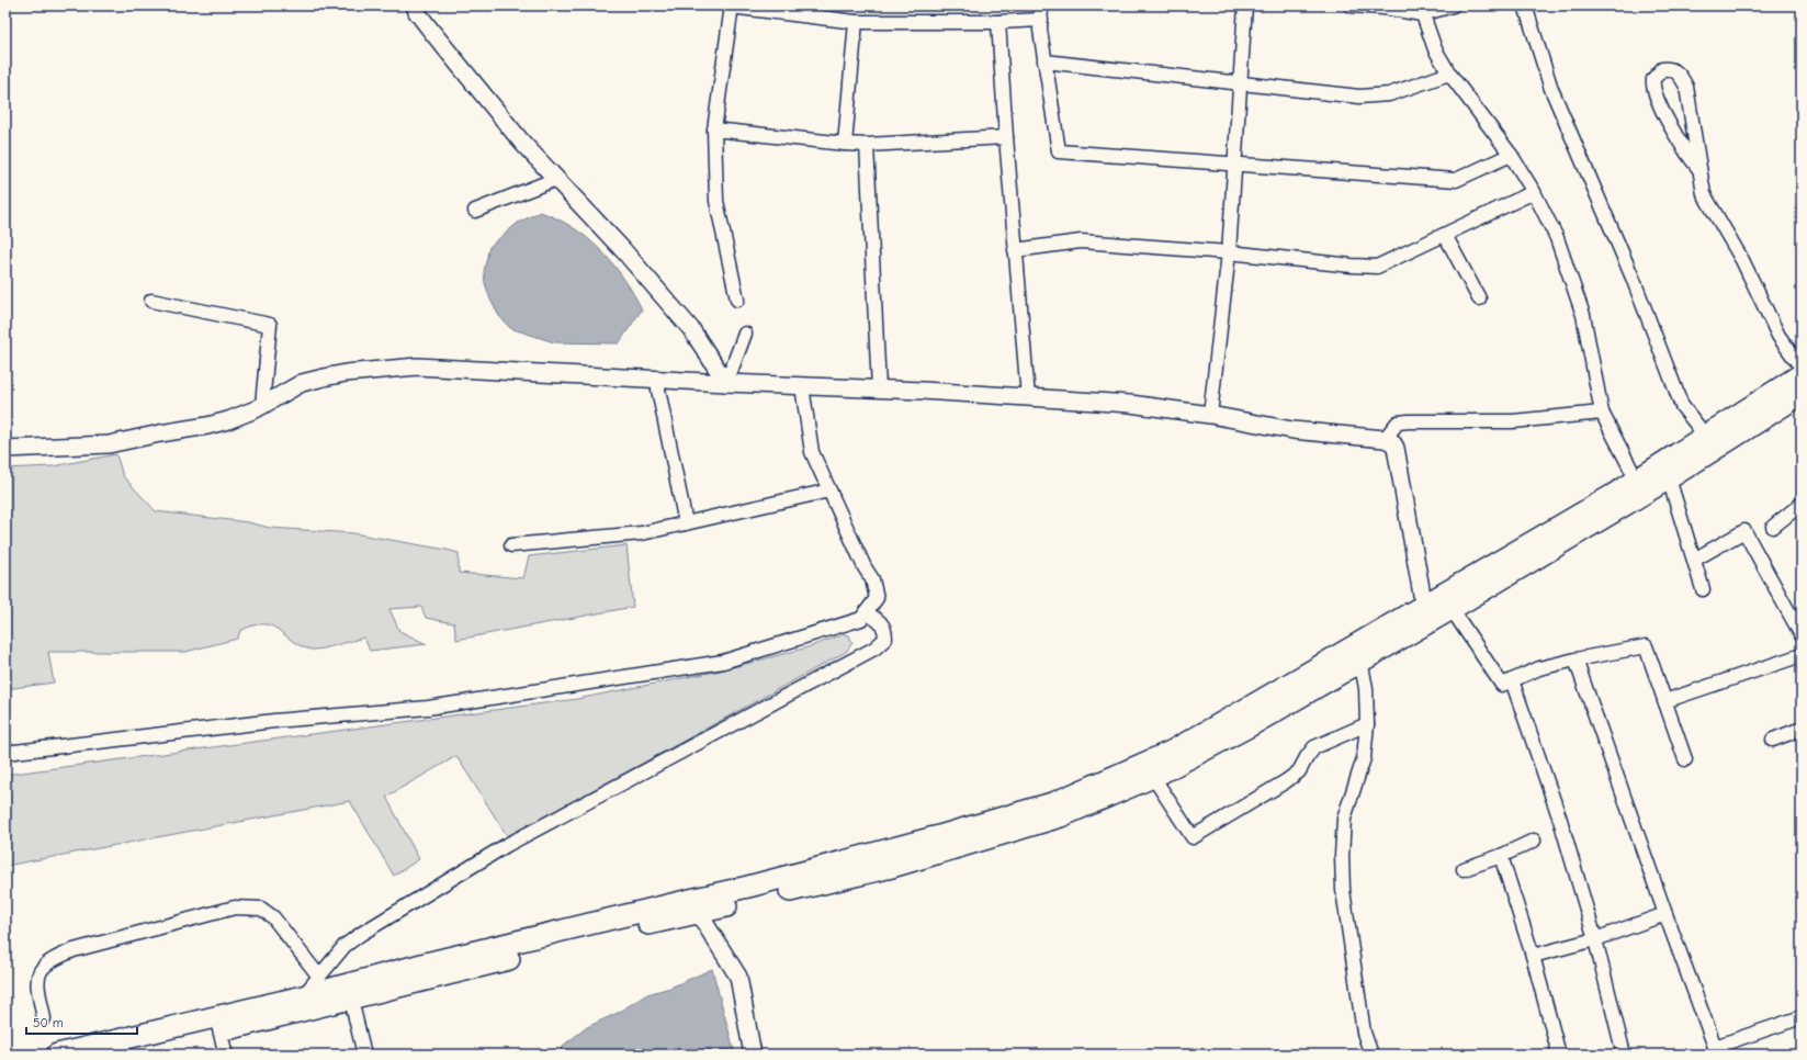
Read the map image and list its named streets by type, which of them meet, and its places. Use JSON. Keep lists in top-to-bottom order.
{
  "scale_bar": "50 m"
}
